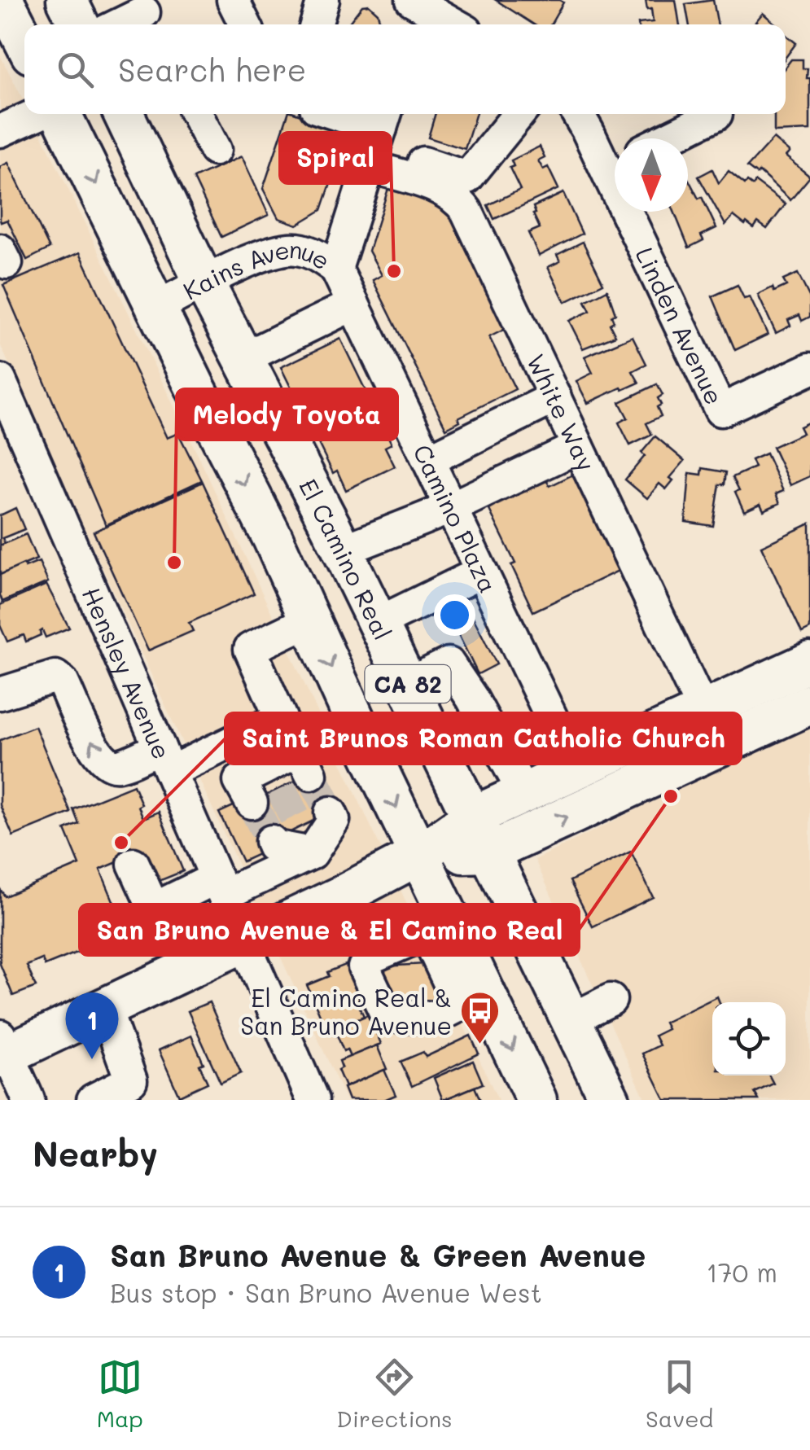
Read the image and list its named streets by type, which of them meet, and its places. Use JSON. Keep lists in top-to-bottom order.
{
  "streets": {
    "main road": ["El Camino Real", "CA 82"],
    "street": [
      "Kains Avenue",
      "Linden Avenue",
      "White Way",
      "Camino Plaza",
      "Hensley Avenue"
    ]
  },
  "crossings": [
    ["Kains Avenue", "White Way"],
    ["Kains Avenue", "Camino Plaza"],
    ["Kains Avenue", "El Camino Real"],
    ["Kains Avenue", "CA 82"]
  ],
  "places": {
    "other": [
      "Spiral",
      "Melody Toyota",
      "San Bruno Avenue & El Camino Real",
      "Saint Brunos Roman Catholic Church"
    ],
    "bus stop": ["El Camino Real & San Bruno Avenue"]
  },
  "north": "bottom",
  "page": {
    "search": "Search here",
    "pins": "1",
    "heading": "Nearby",
    "list": [
      {
        "mark": "1",
        "name": "San Bruno Avenue & Green Avenue",
        "note": "Bus stop · San Bruno Avenue West",
        "value": "170 m"
      }
    ],
    "nav": ["Map", "Directions", "Saved"]
  }
}
